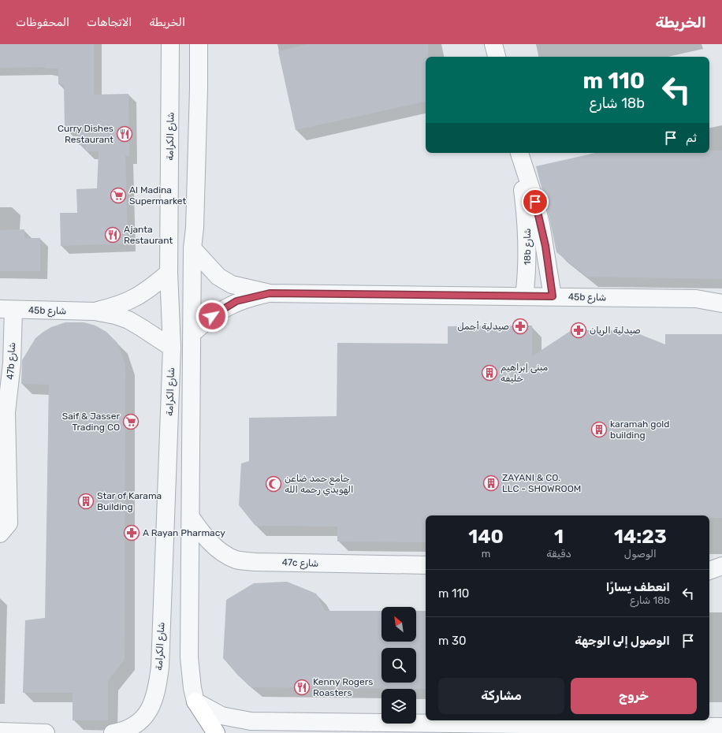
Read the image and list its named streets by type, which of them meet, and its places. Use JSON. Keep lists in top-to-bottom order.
{
  "streets": {
    "street": [
      "شارع الكرامة",
      "18b شارع",
      "45b شارع",
      "47b شارع",
      "47c شارع"
    ]
  },
  "crossings": [
    ["شارع الكرامة", "45b شارع"],
    ["18b شارع", "45b شارع"],
    ["45b شارع", "47b شارع"]
  ],
  "places": {
    "restaurant": ["Curry Dishes Restaurant", "Ajanta Restaurant", "Kenny Rogers Roasters"],
    "supermarket": ["Al Madina Supermarket", "Saif & Jasser Trading CO"],
    "pharmacy": ["صيدلية أجمل", "صيدلية الريان", "A Rayan Pharmacy"],
    "building": [
      "مبنى إبراهيم خليفه",
      "karamah gold building",
      "ZAYANI & CO. LLC - SHOWROOM",
      "Star of Karama Building"
    ],
    "mosque": ["جامع حمد ضاعن الهويدي رحمه الله"]
  },
  "north": "top left",
  "page": {
    "header": "الخريطة",
    "nav": ["الخريطة", "الاتجاهات", "المحفوظات"],
    "turn": ["110 m", "18b شارع"],
    "then": "ثم",
    "eta": [
      "14:23",
      "الوصول",
      "1",
      "دقيقة",
      "140",
      "m"
    ],
    "list": [
      {
        "name": "انعطف يسارًا",
        "note": "18b شارع",
        "value": "110 m"
      },
      {
        "name": "الوصول إلى الوجهة",
        "value": "30 m"
      }
    ],
    "buttons": ["خروج", "مشاركة"]
  }
}
